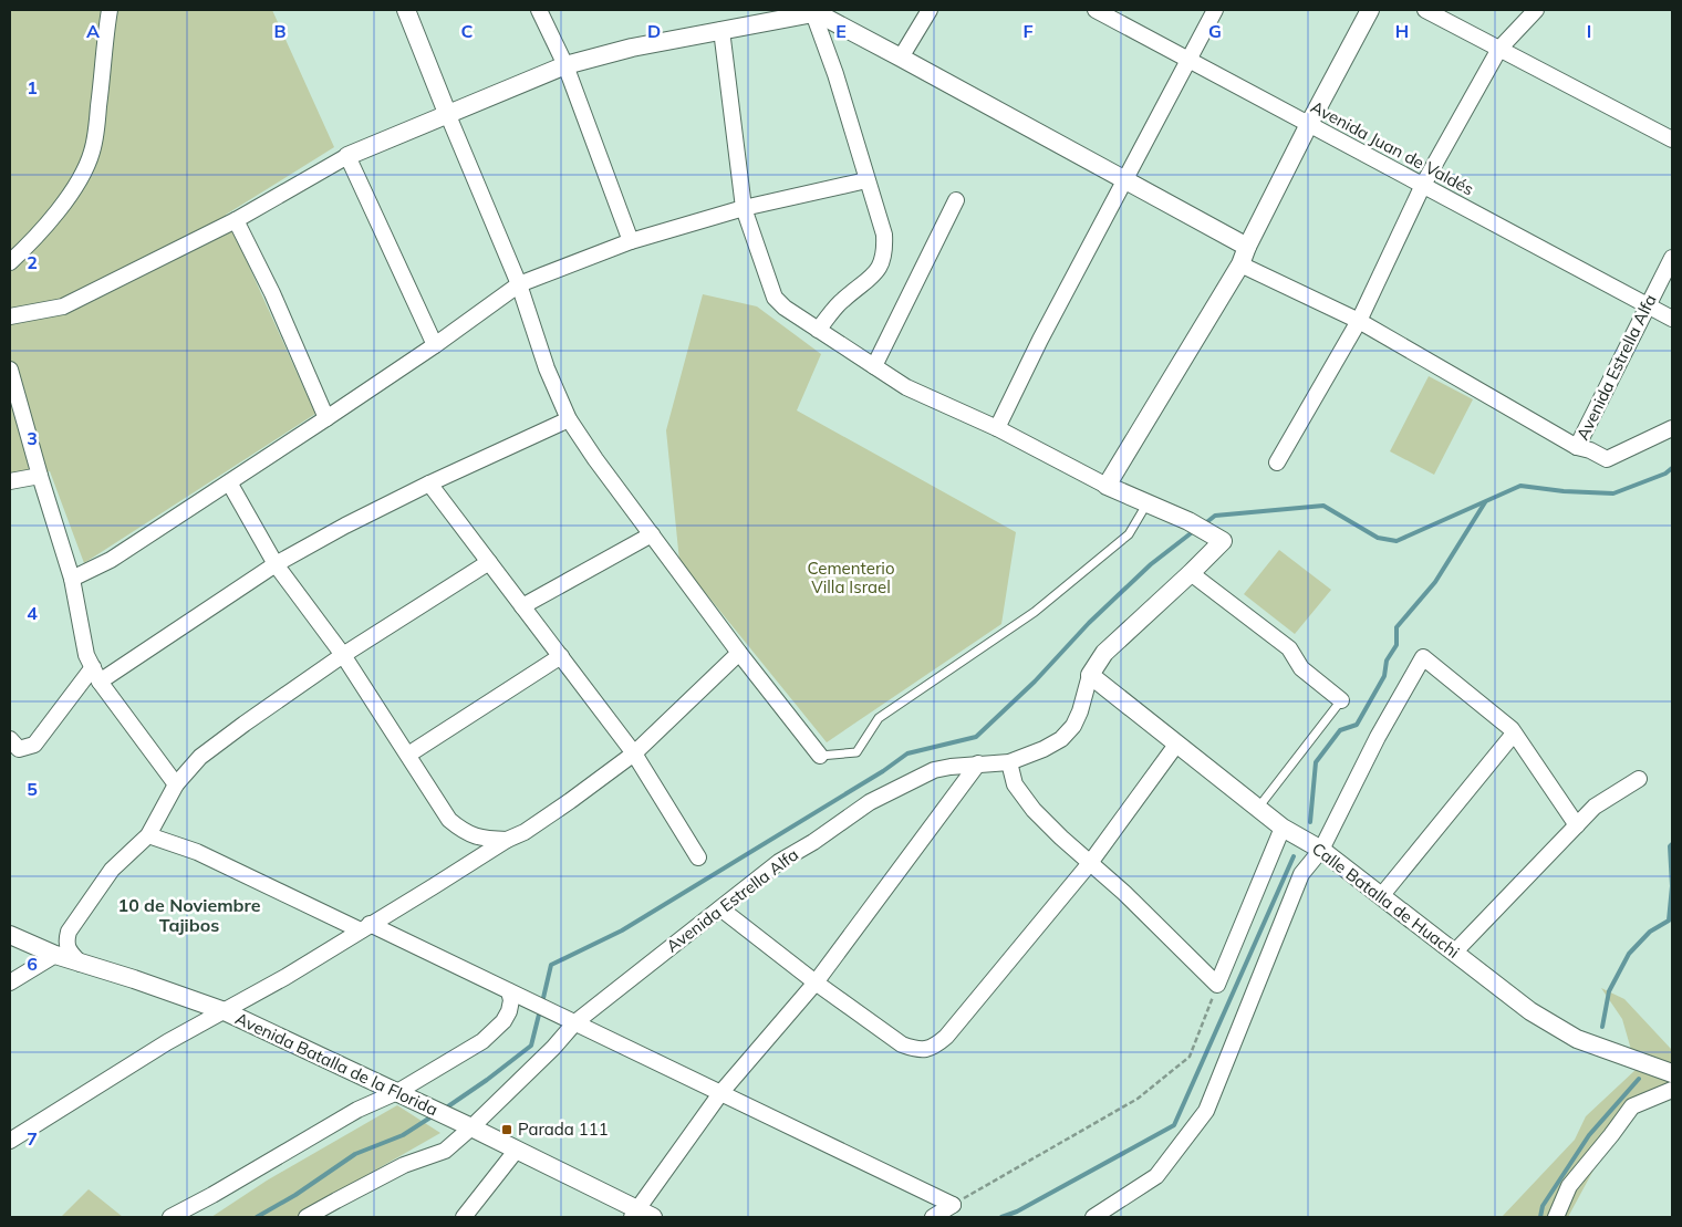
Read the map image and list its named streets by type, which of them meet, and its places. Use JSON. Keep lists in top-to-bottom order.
{
  "streets": {
    "street": [
      "Avenida Juan de Valdés",
      "Avenida Estrella Alfa",
      "Calle Batalla de Huachi",
      "Avenida Batalla de la Florida"
    ]
  },
  "crossings": [
    ["Avenida Juan de Valdés", "Avenida Estrella Alfa"],
    ["Avenida Estrella Alfa", "Calle Batalla de Huachi"],
    ["Avenida Estrella Alfa", "Avenida Batalla de la Florida"]
  ],
  "districts": ["10 de Noviembre Tajibos"],
  "parks": ["Cementerio Villa Israel"],
  "places": {
    "transit": ["Parada 111"]
  },
  "grid": {
    "columns": [
      "A",
      "B",
      "C",
      "D",
      "E",
      "F",
      "G",
      "H",
      "I"
    ],
    "rows": [
      "1",
      "2",
      "3",
      "4",
      "5",
      "6",
      "7"
    ]
  }
}
